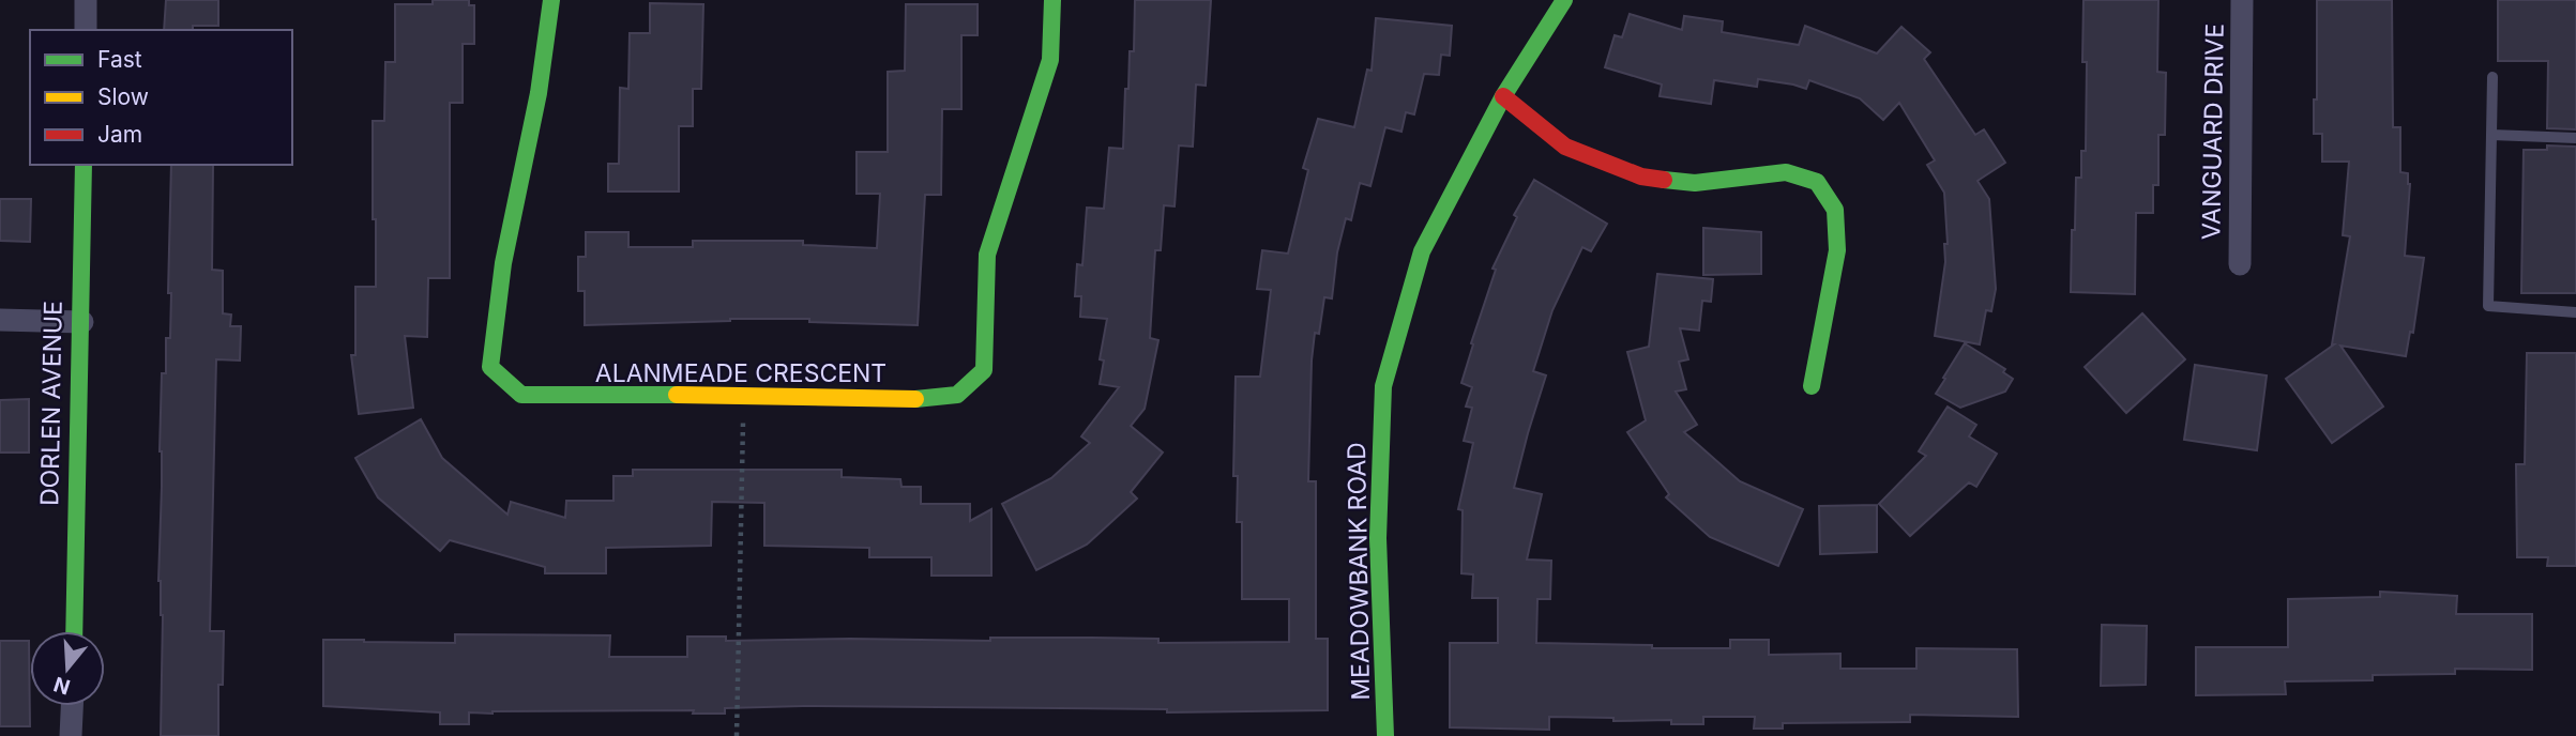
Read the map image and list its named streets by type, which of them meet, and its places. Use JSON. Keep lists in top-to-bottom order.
{
  "streets": {
    "street": [
      "VANGUARD DRIVE",
      "ALANMEADE CRESCENT",
      "DORLEN AVENUE",
      "MEADOWBANK ROAD"
    ]
  },
  "legend": ["Fast", "Slow", "Jam"],
  "north": "bottom"
}
